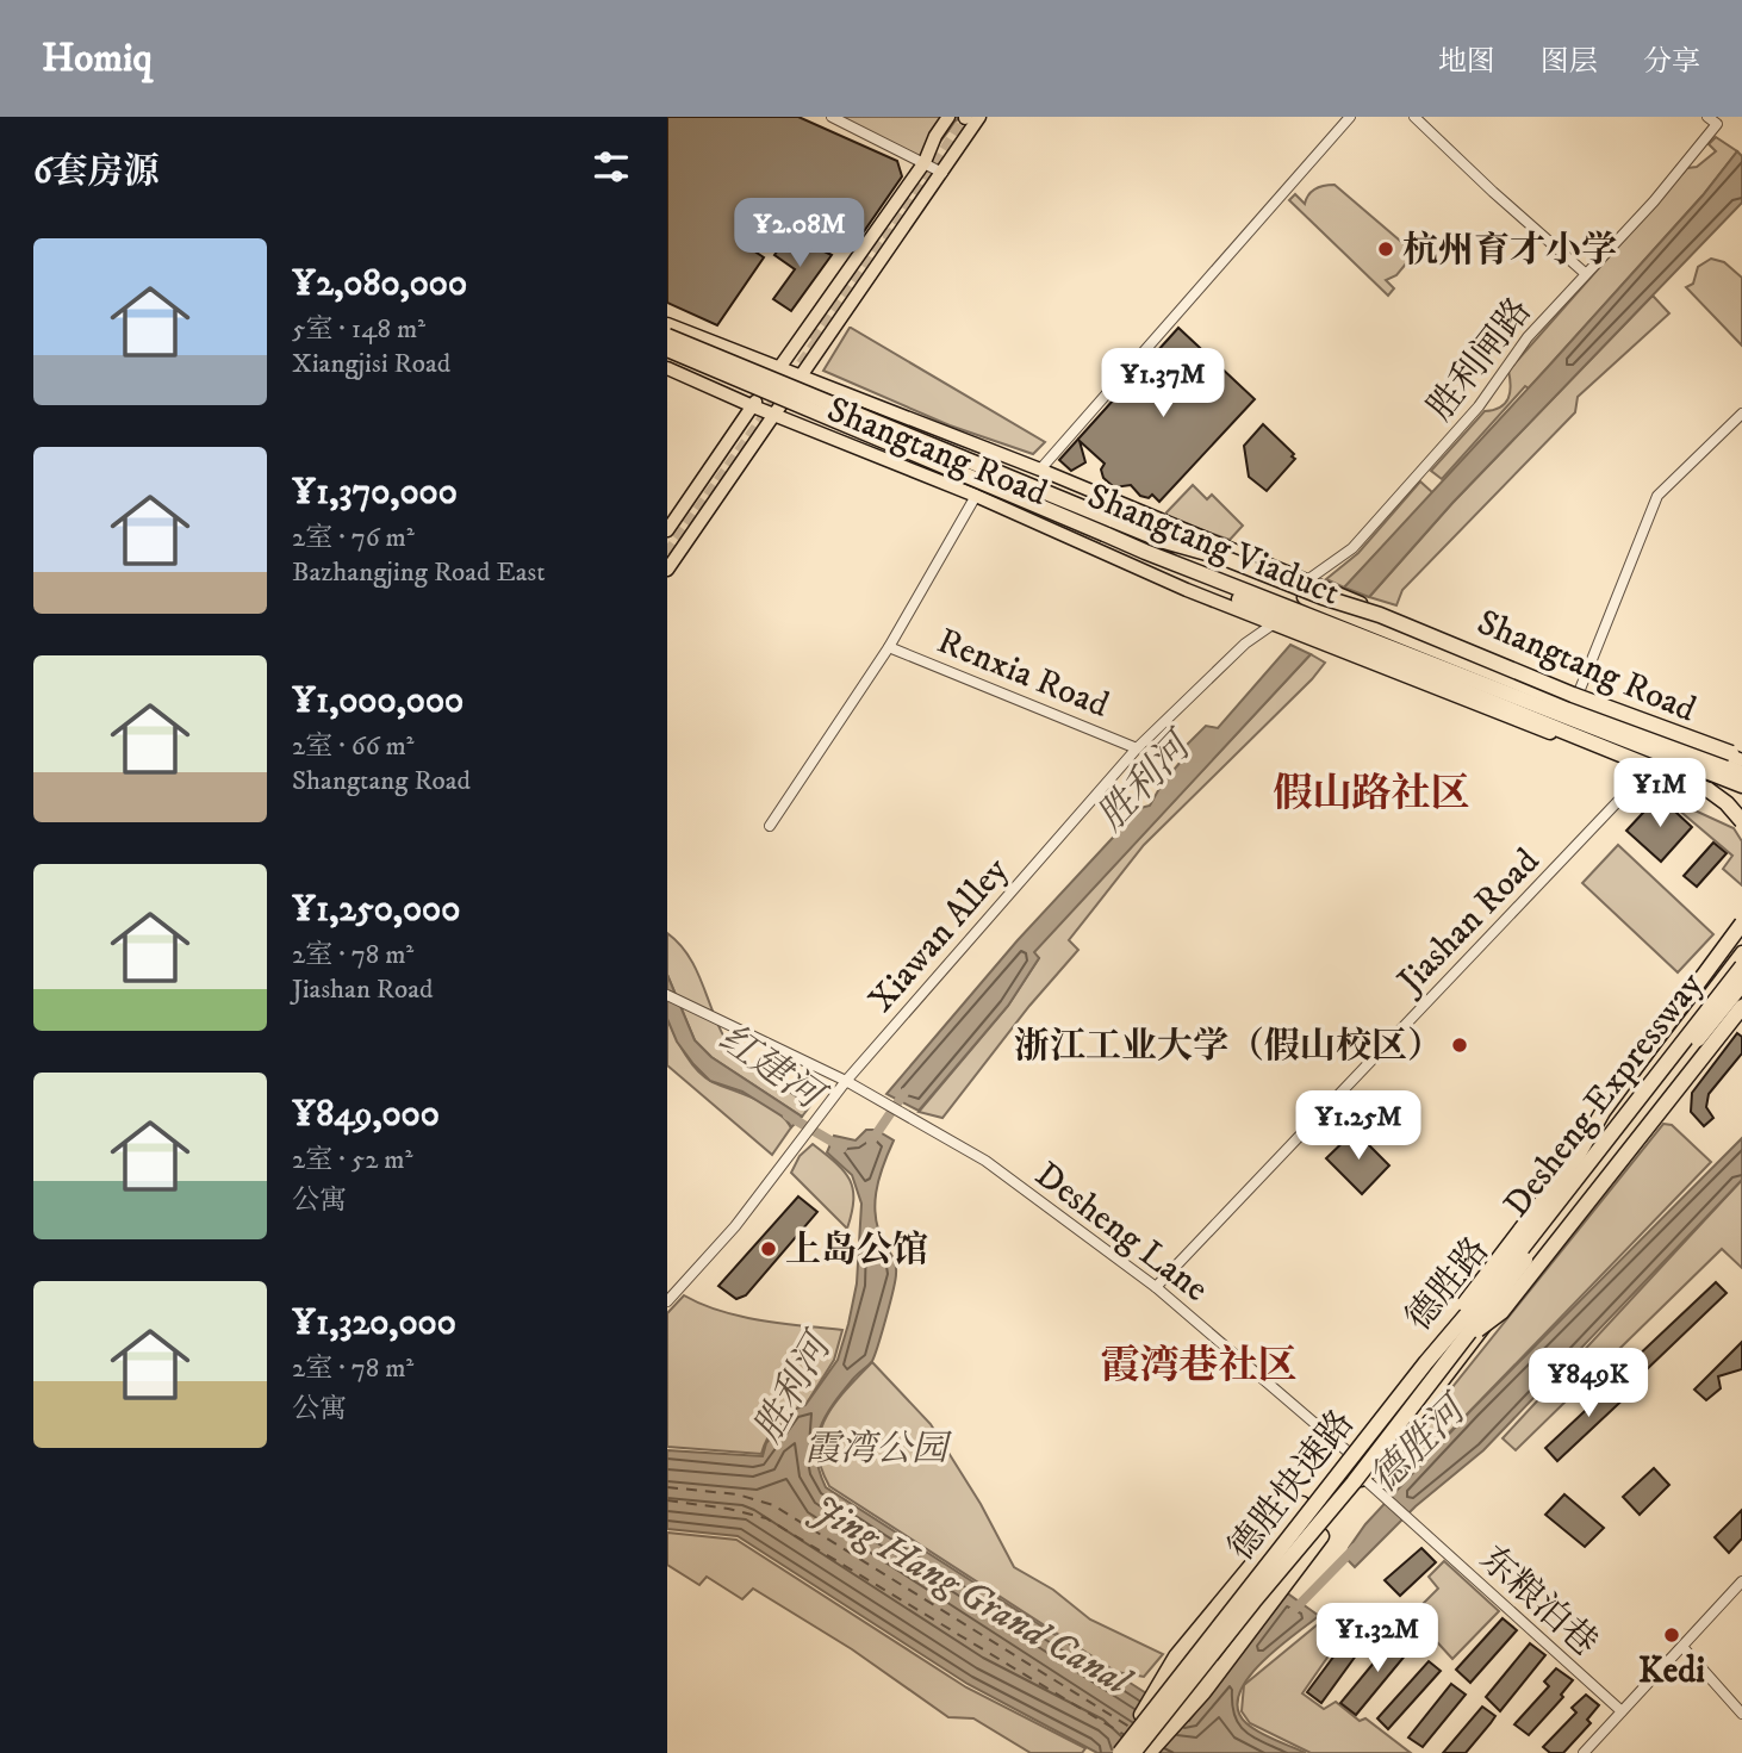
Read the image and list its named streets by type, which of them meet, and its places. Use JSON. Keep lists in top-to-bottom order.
{
  "streets": {
    "highway": ["Shangtang Viaduct", "Desheng Expressway", "德胜快速路"],
    "main road": ["Shangtang Road", "德胜路"],
    "street": [
      "胜利闸路",
      "Renxia Road",
      "Jiashan Road",
      "Xiawan Alley",
      "Desheng Lane",
      "东粮泊巷"
    ]
  },
  "crossings": [
    ["胜利闸路", "Shangtang Road"],
    ["Shangtang Road", "Jiashan Road"],
    ["Shangtang Road", "Xiawan Alley"],
    ["Renxia Road", "Xiawan Alley"],
    ["Jiashan Road", "Desheng Lane"],
    ["Xiawan Alley", "Desheng Lane"],
    ["Desheng Expressway", "德胜快速路"],
    ["Desheng Lane", "德胜路"],
    ["Desheng Lane", "德胜快速路"],
    ["Desheng Lane", "东粮泊巷"],
    ["德胜快速路", "东粮泊巷"]
  ],
  "districts": ["假山路社区", "霞湾巷社区"],
  "water": [
    "胜利河",
    "红建河",
    "德胜河",
    "Jing Hang Grand Canal"
  ],
  "parks": ["霞湾公园"],
  "places": [
    "杭州育才小学",
    "浙江工业大学（假山校区）",
    "上岛公馆",
    "Kedi"
  ],
  "page": {
    "header": "Homiq",
    "nav": ["地图", "图层", "分享"],
    "heading": "6套房源",
    "price": [
      "¥2.08M",
      "¥1.37M",
      "¥1M",
      "¥1.25M",
      "¥849K",
      "¥1.32M"
    ],
    "list": [
      {
        "name": "¥2,080,000",
        "note": "5室 · 148 m² · Xiangjisi Road"
      },
      {
        "name": "¥1,370,000",
        "note": "2室 · 76 m² · Bazhangjing Road East"
      },
      {
        "name": "¥1,000,000",
        "note": "2室 · 66 m² · Shangtang Road"
      },
      {
        "name": "¥1,250,000",
        "note": "2室 · 78 m² · Jiashan Road"
      },
      {
        "name": "¥849,000",
        "note": "2室 · 52 m² · 公寓"
      },
      {
        "name": "¥1,320,000",
        "note": "2室 · 78 m² · 公寓"
      }
    ]
  }
}
